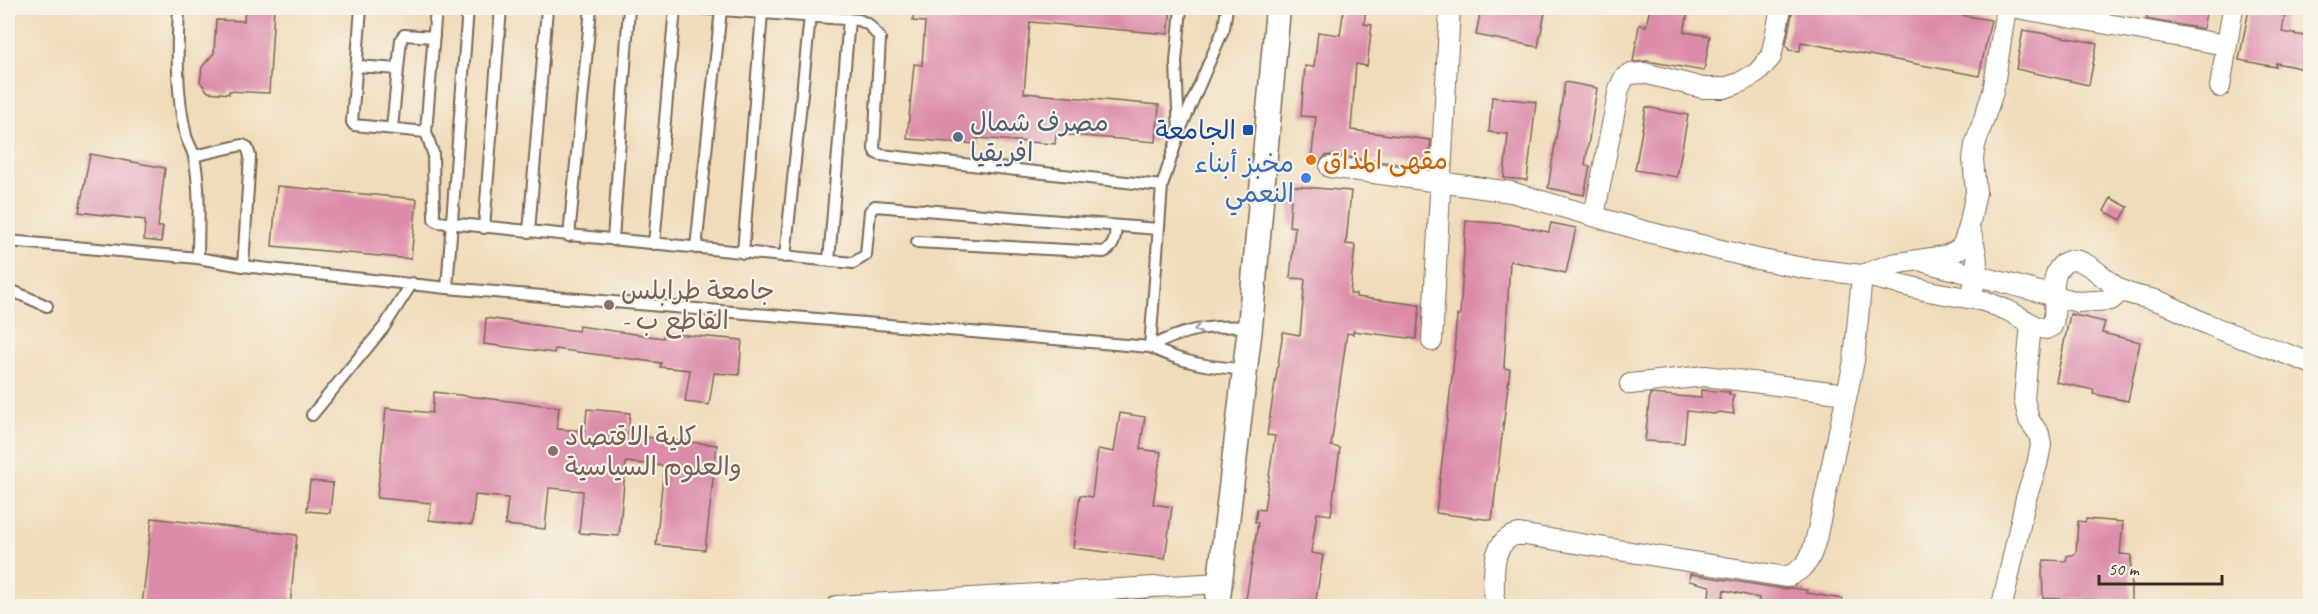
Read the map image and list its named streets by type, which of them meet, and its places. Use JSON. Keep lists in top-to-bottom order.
{
  "places": {
    "transit": ["الجامعة"],
    "other": [
      "مصرف شمال افريقيا",
      "مقهى المذاق",
      "مخبز أبناء النعمي",
      "جامعة طرابلس - القاطع ب",
      "كلية الاقتصاد والعلوم السياسية"
    ]
  },
  "scale_bar": "50 m"
}
